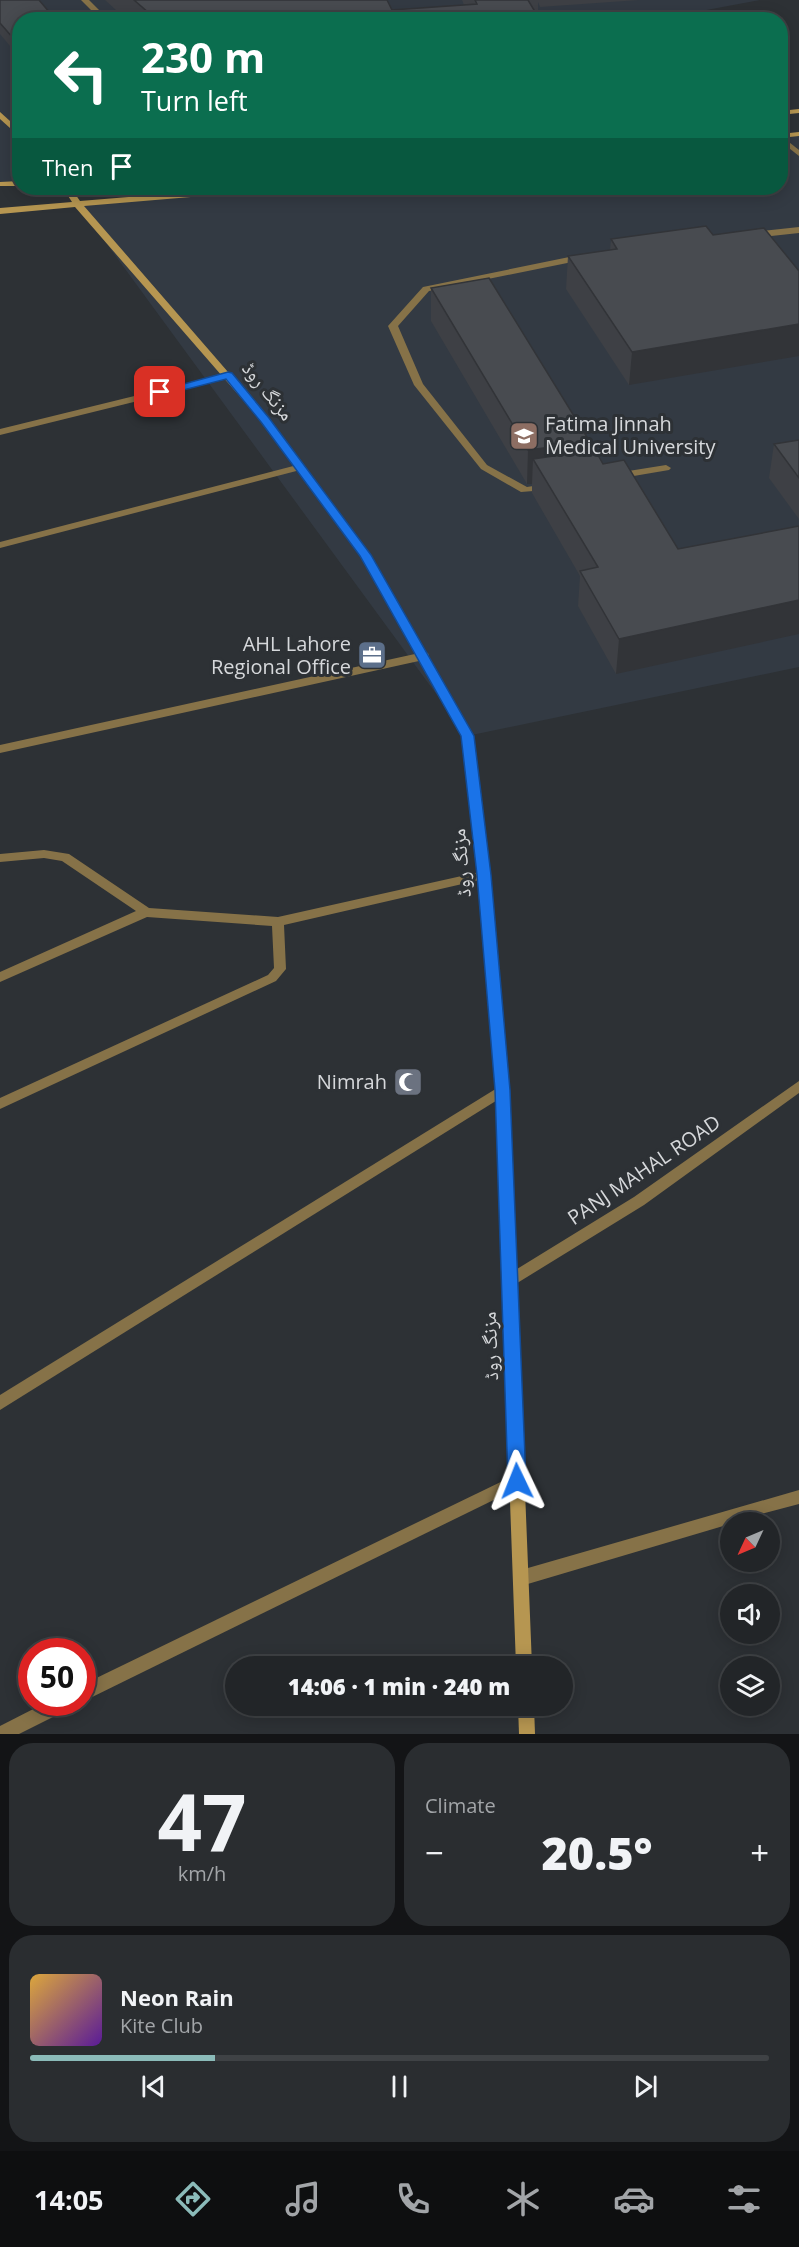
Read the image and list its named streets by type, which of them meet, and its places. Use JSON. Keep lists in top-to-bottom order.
{
  "streets": {
    "main road": ["مزنگ روڈ"],
    "street": ["PANJ MAHAL ROAD"]
  },
  "crossings": [
    ["مزنگ روڈ", "PANJ MAHAL ROAD"]
  ],
  "places": {
    "school or university": ["Fatima Jinnah Medical University"],
    "office": ["AHL Lahore Regional Office"],
    "mosque": ["Nimrah"]
  },
  "north": "bottom left",
  "page": {
    "turn": ["230 m", "Turn left"],
    "then": "Then",
    "limit": "50",
    "trip": "14:06 · 1 min · 240 m",
    "tile": [
      ["47", "km/h"],
      "Climate"
    ],
    "heat": ["−", "20.5°", "+"],
    "song": ["Neon Rain", "Kite Club"],
    "tabs": "14:05"
  }
}
